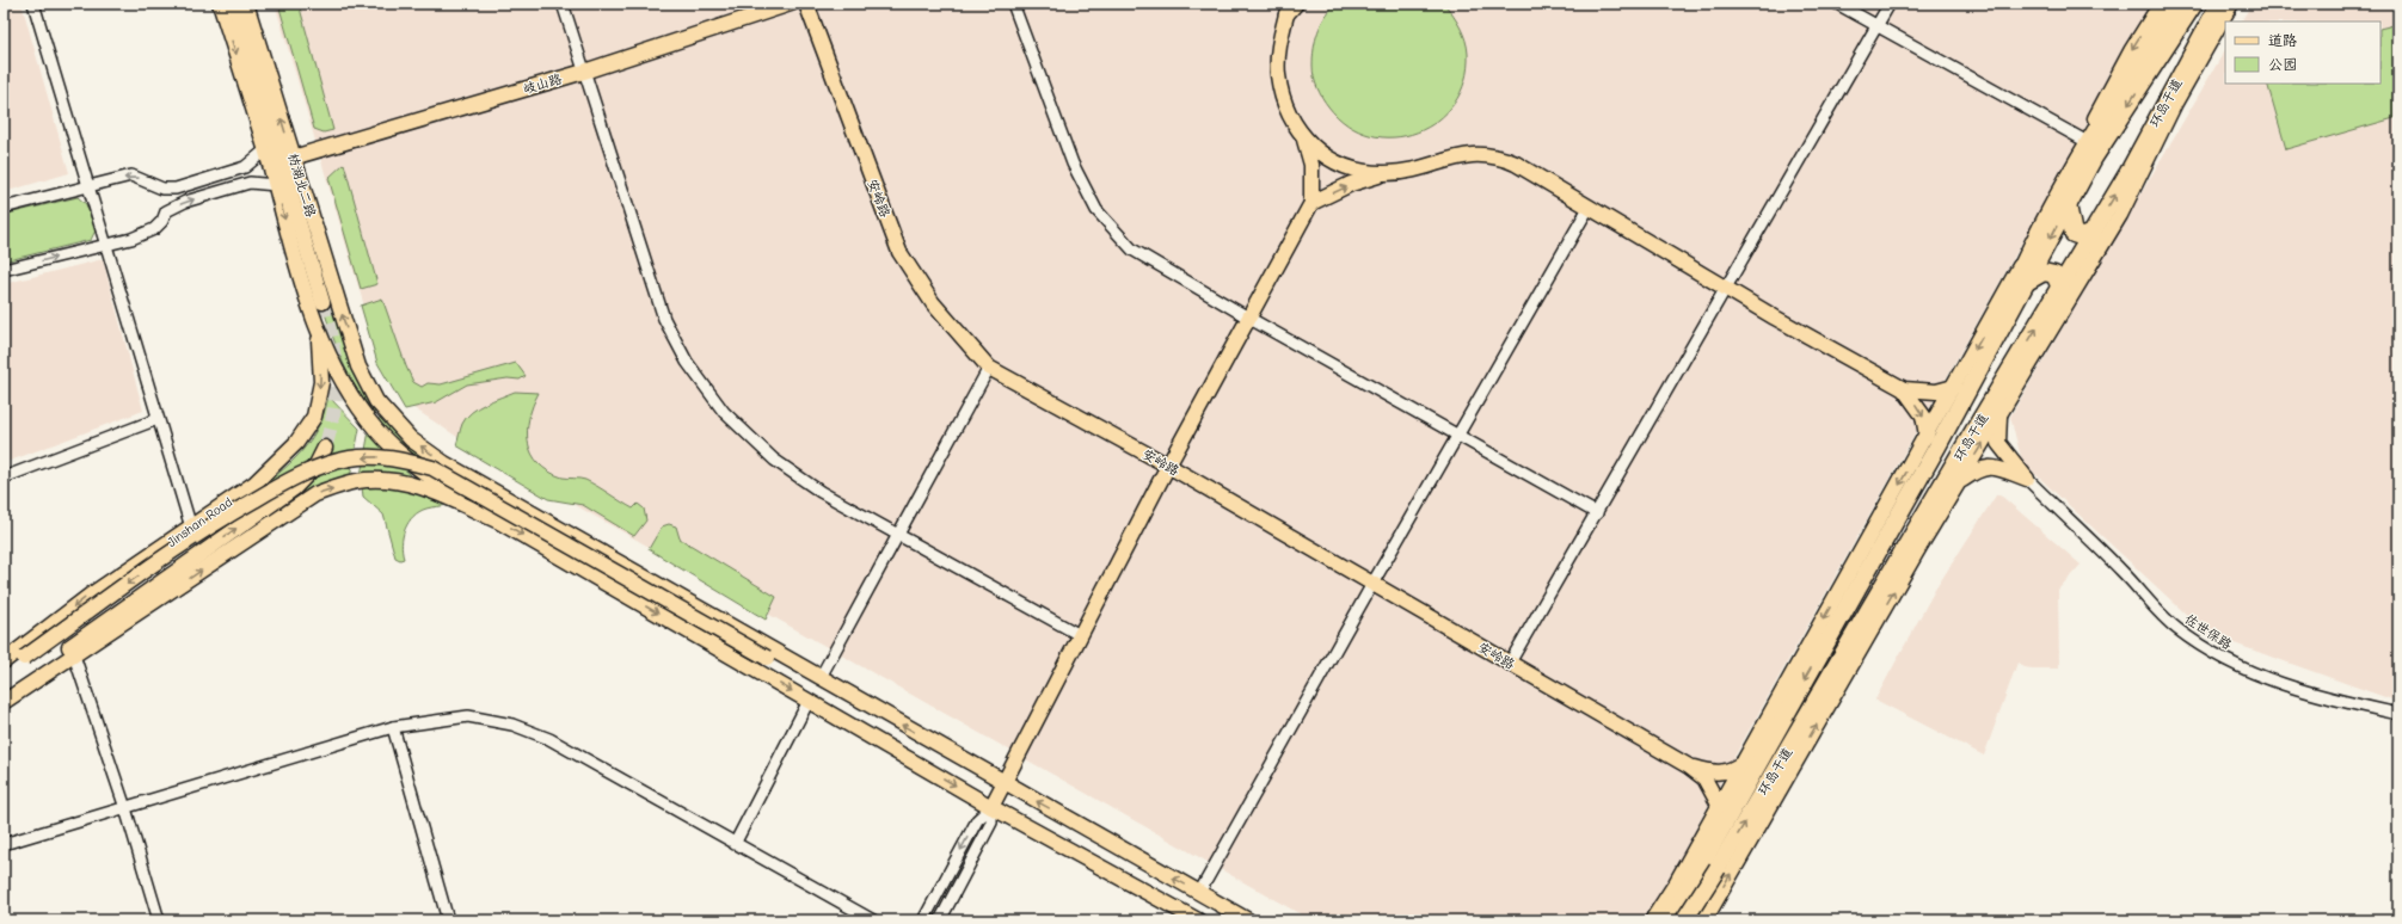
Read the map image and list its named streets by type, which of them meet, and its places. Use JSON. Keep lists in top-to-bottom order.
{
  "streets": {
    "highway": ["环岛干道"],
    "main road": [
      "岐山路",
      "枋湖北二路",
      "安岭路",
      "Jinshan Road"
    ],
    "street": ["佐世保路"]
  },
  "crossings": [
    ["岐山路", "枋湖北二路"],
    ["枋湖北二路", "Jinshan Road"]
  ],
  "legend": ["道路", "公园"]
}
